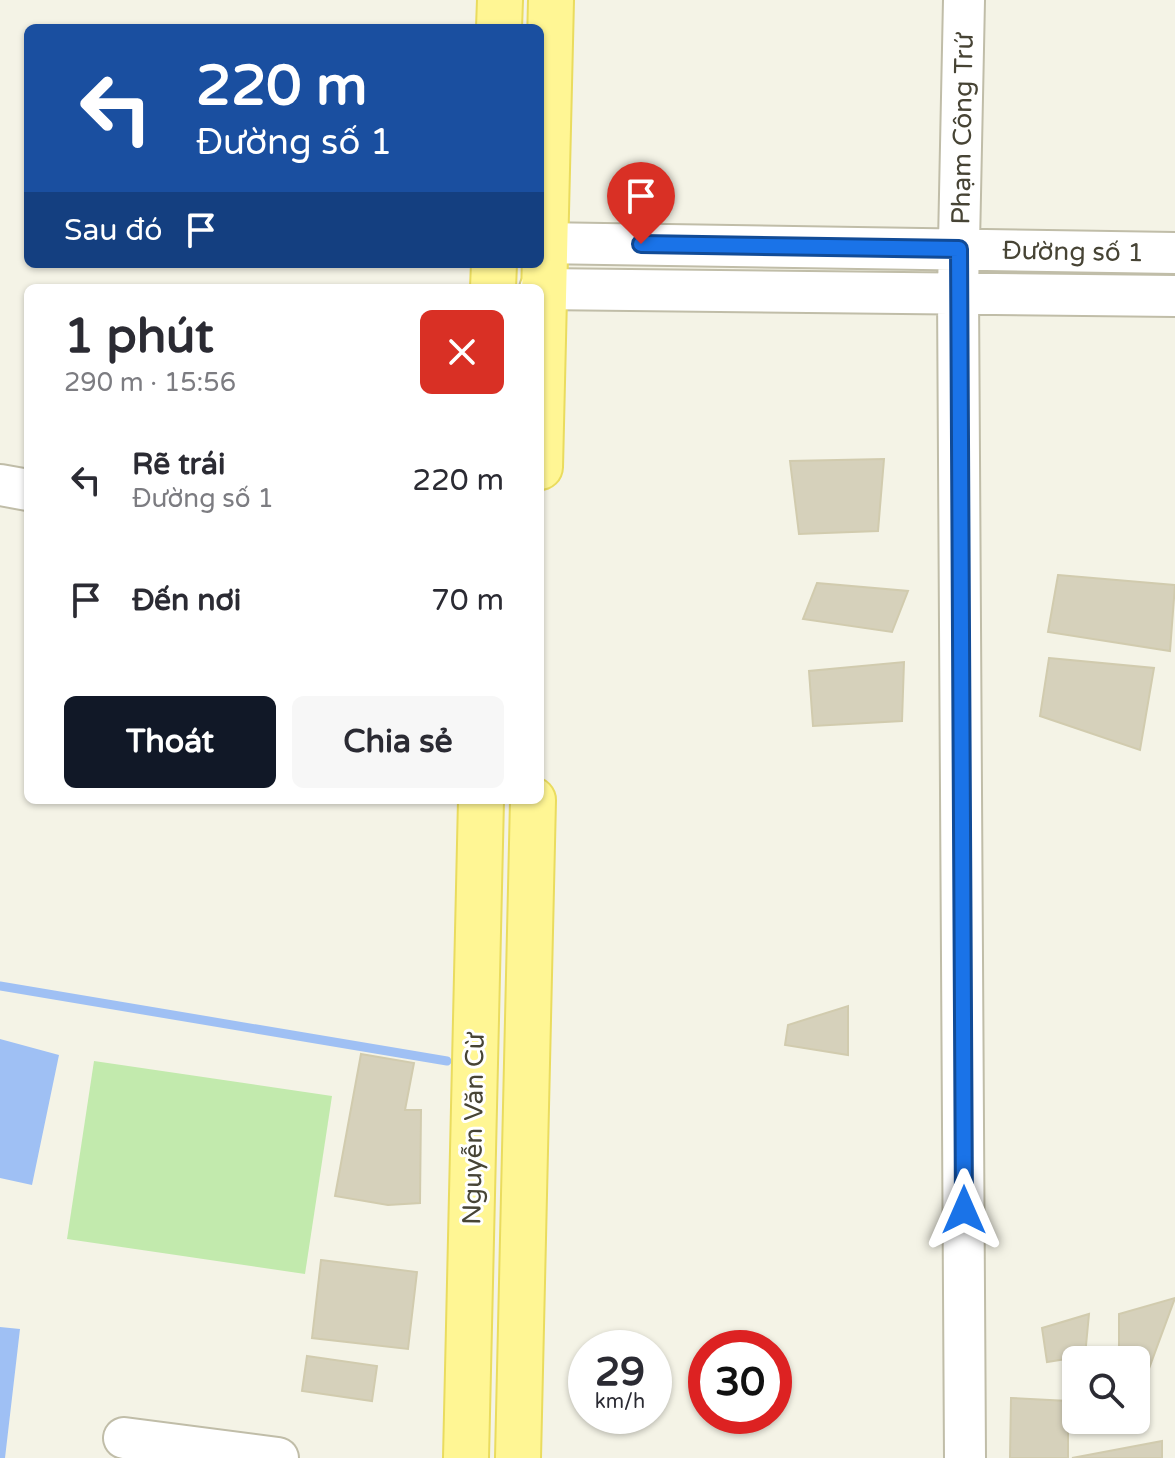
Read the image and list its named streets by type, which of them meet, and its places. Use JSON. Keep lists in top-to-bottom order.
{
  "streets": {
    "main road": ["Nguyễn Văn Cừ"],
    "street": ["Phạm Công Trứ", "Đường số 1"]
  },
  "crossings": [
    ["Phạm Công Trứ", "Đường số 1"]
  ],
  "page": {
    "turn": ["220 m", "Đường số 1"],
    "then": "Sau đó",
    "heading": ["1 phút", "290 m · 15:56"],
    "list": [
      {
        "name": "Rẽ trái",
        "note": "Đường số 1",
        "value": "220 m"
      },
      {
        "name": "Đến nơi",
        "value": "70 m"
      }
    ],
    "buttons": ["Thoát", "Chia sẻ"],
    "speed": "29 km/h",
    "limit": "30"
  }
}
